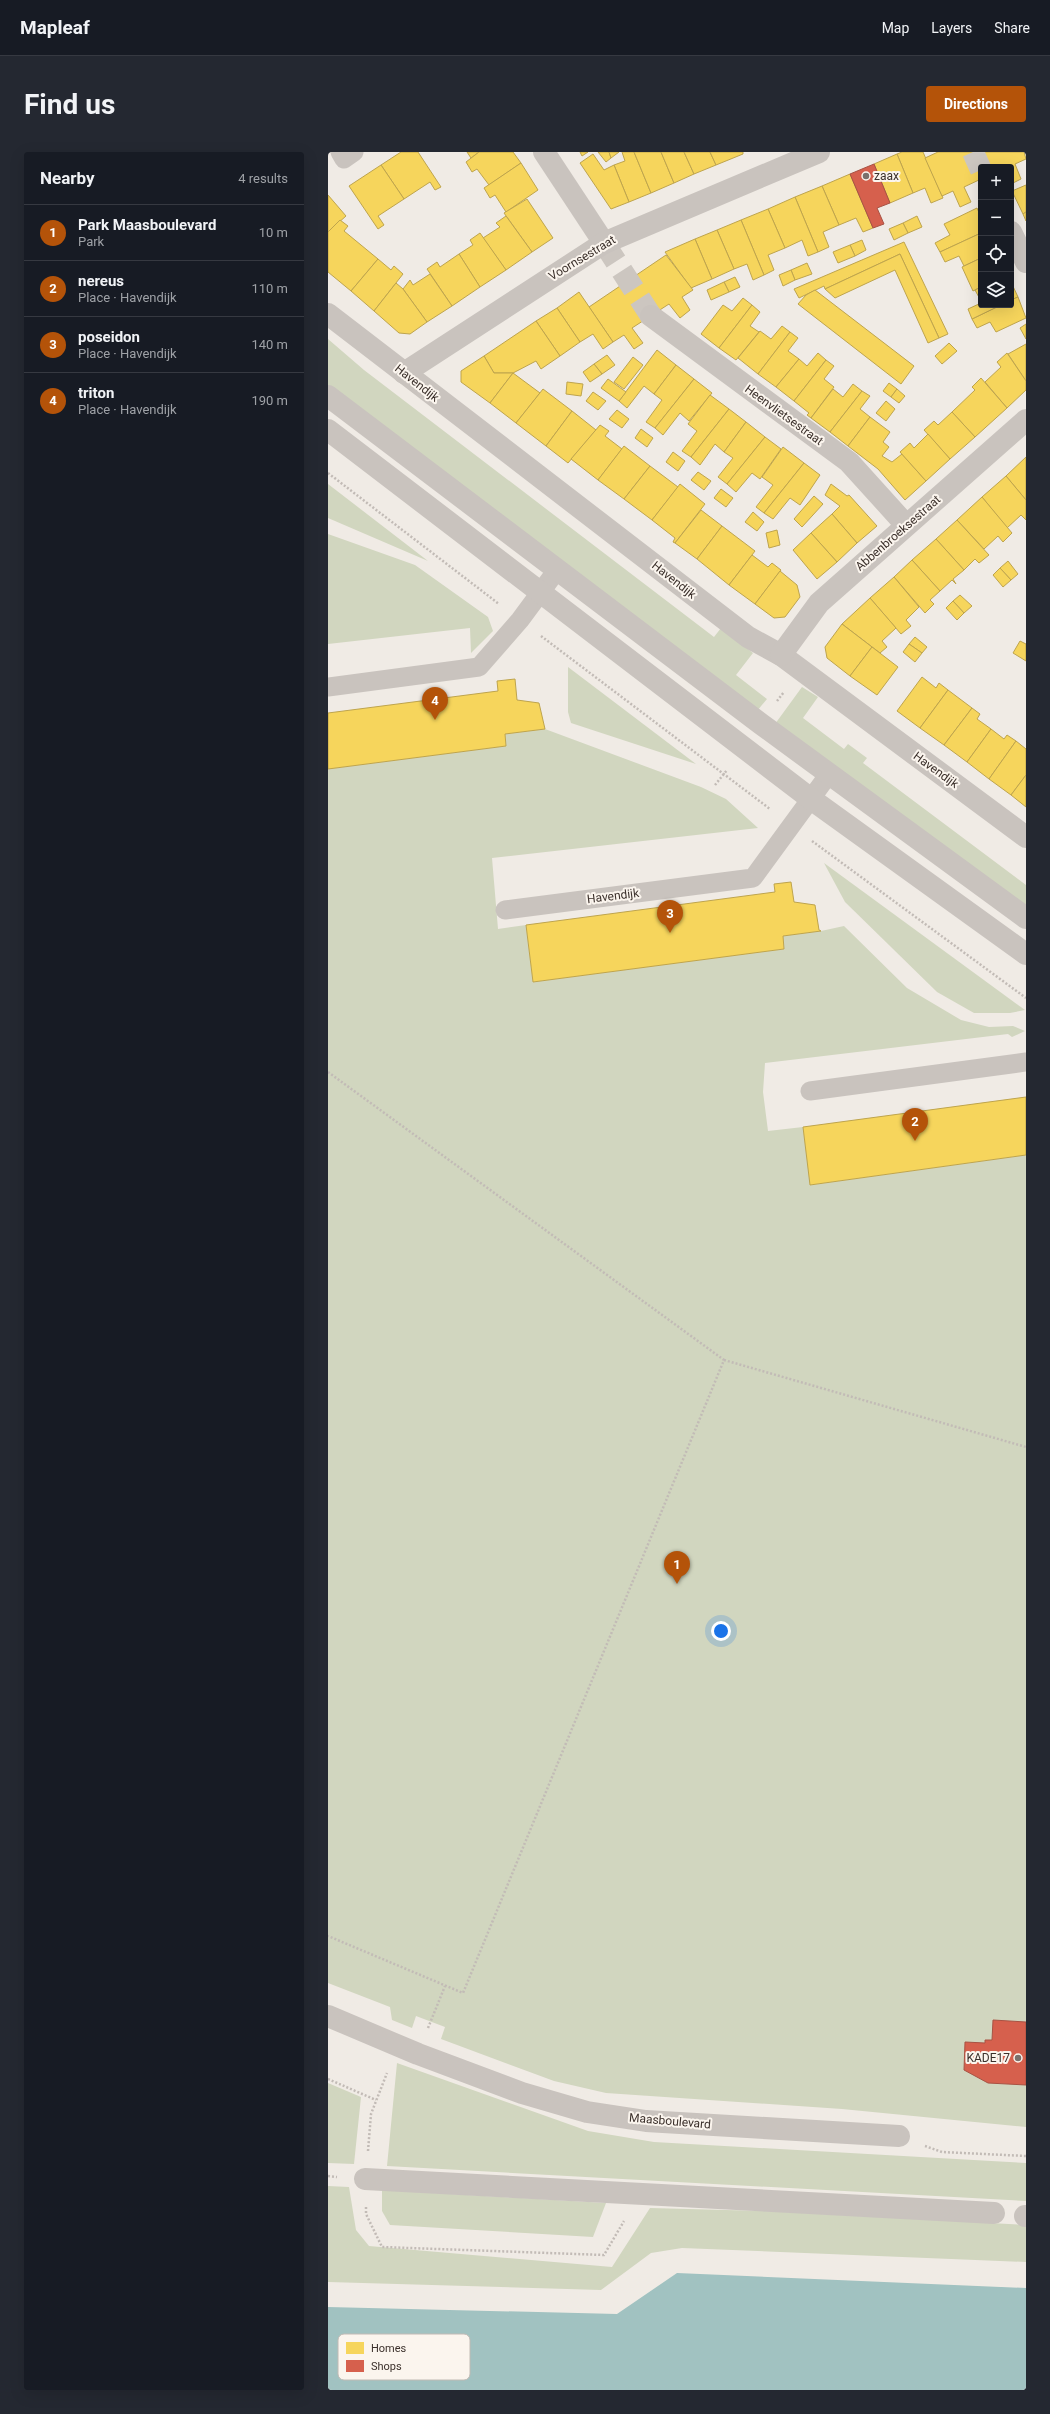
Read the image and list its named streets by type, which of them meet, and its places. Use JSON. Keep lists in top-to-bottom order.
{
  "streets": {
    "street": [
      "Voornsestraat",
      "Havendijk",
      "Heenvlietsestraat",
      "Abbenbroeksestraat",
      "Maasboulevard"
    ]
  },
  "crossings": [
    ["Voornsestraat", "Havendijk"],
    ["Havendijk", "Abbenbroeksestraat"],
    ["Heenvlietsestraat", "Abbenbroeksestraat"]
  ],
  "places": ["zaax", "KADE17"],
  "legend": ["Homes", "Shops"],
  "page": {
    "header": "Mapleaf",
    "nav": ["Map", "Layers", "Share"],
    "buttons": "Directions",
    "title": "Find us",
    "heading": ["Nearby", "4 results"],
    "map_buttons": ["+", "−"],
    "list": [
      {
        "mark": "1",
        "name": "Park Maasboulevard",
        "note": "Park",
        "value": "10 m"
      },
      {
        "mark": "2",
        "name": "nereus",
        "note": "Place · Havendijk",
        "value": "110 m"
      },
      {
        "mark": "3",
        "name": "poseidon",
        "note": "Place · Havendijk",
        "value": "140 m"
      },
      {
        "mark": "4",
        "name": "triton",
        "note": "Place · Havendijk",
        "value": "190 m"
      }
    ],
    "pins": [
      "4",
      "3",
      "2",
      "1"
    ]
  }
}
